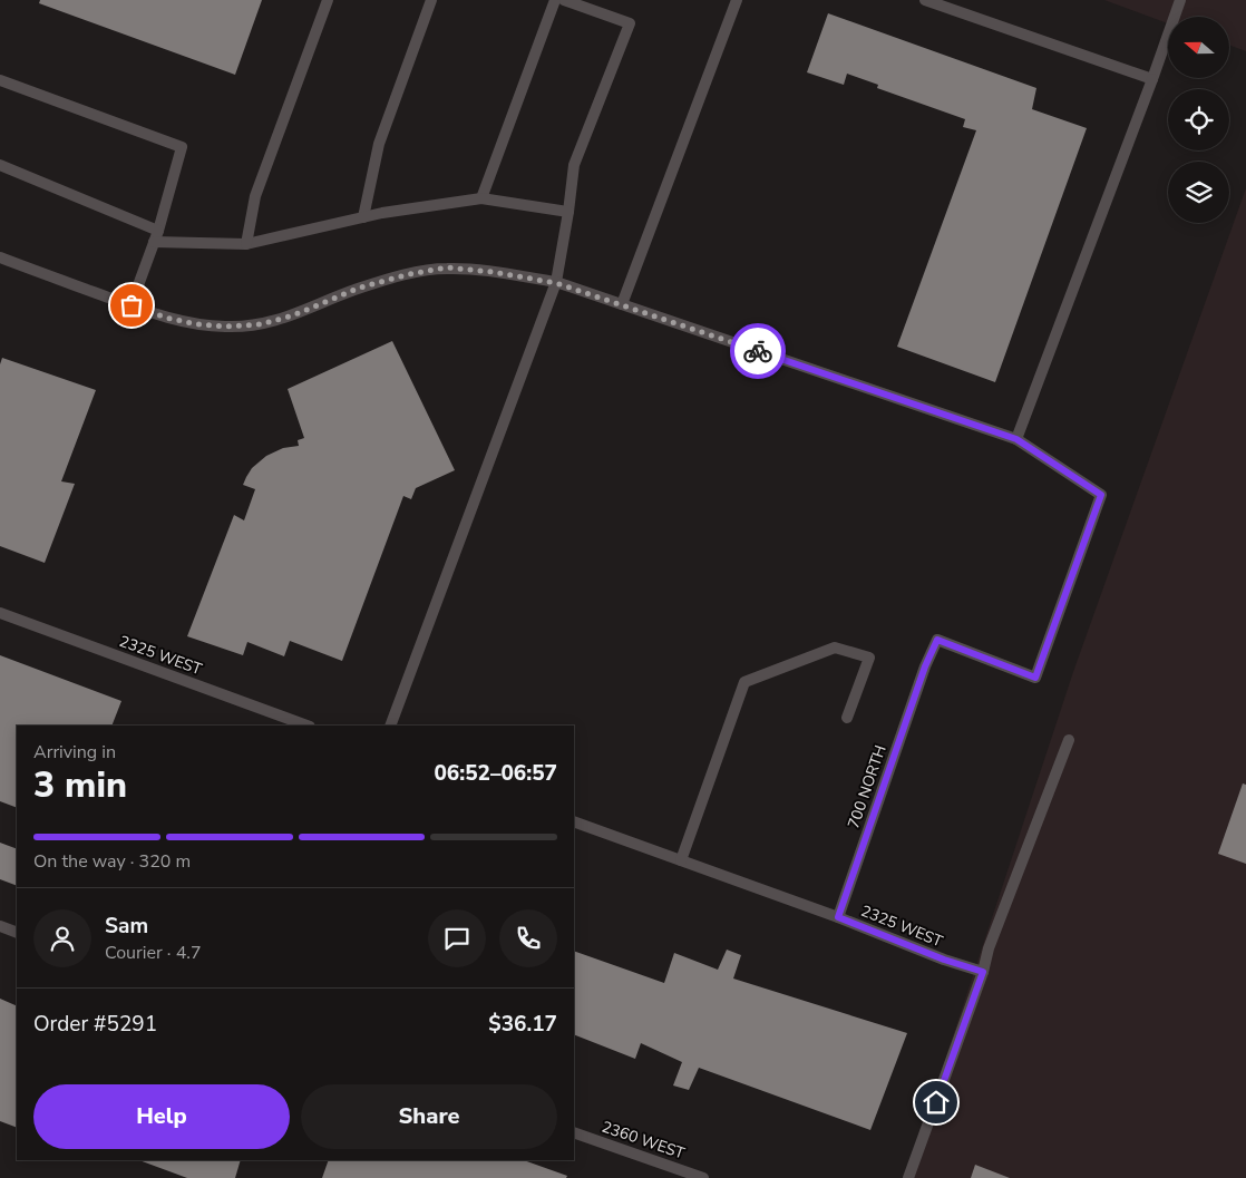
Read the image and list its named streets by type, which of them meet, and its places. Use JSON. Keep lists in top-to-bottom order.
{
  "streets": {
    "lane": ["2325 WEST", "700 NORTH", "2360 WEST"]
  },
  "crossings": [
    ["2325 WEST", "700 NORTH"]
  ],
  "north": "left",
  "page": {
    "heading": ["3 min", "Arriving in", "06:52–06:57"],
    "panel": [
      "Sam",
      "Courier · 4.7",
      "Order #5291",
      "$36.17"
    ],
    "bar": "On the way · 320 m",
    "buttons": ["Help", "Share"]
  }
}
